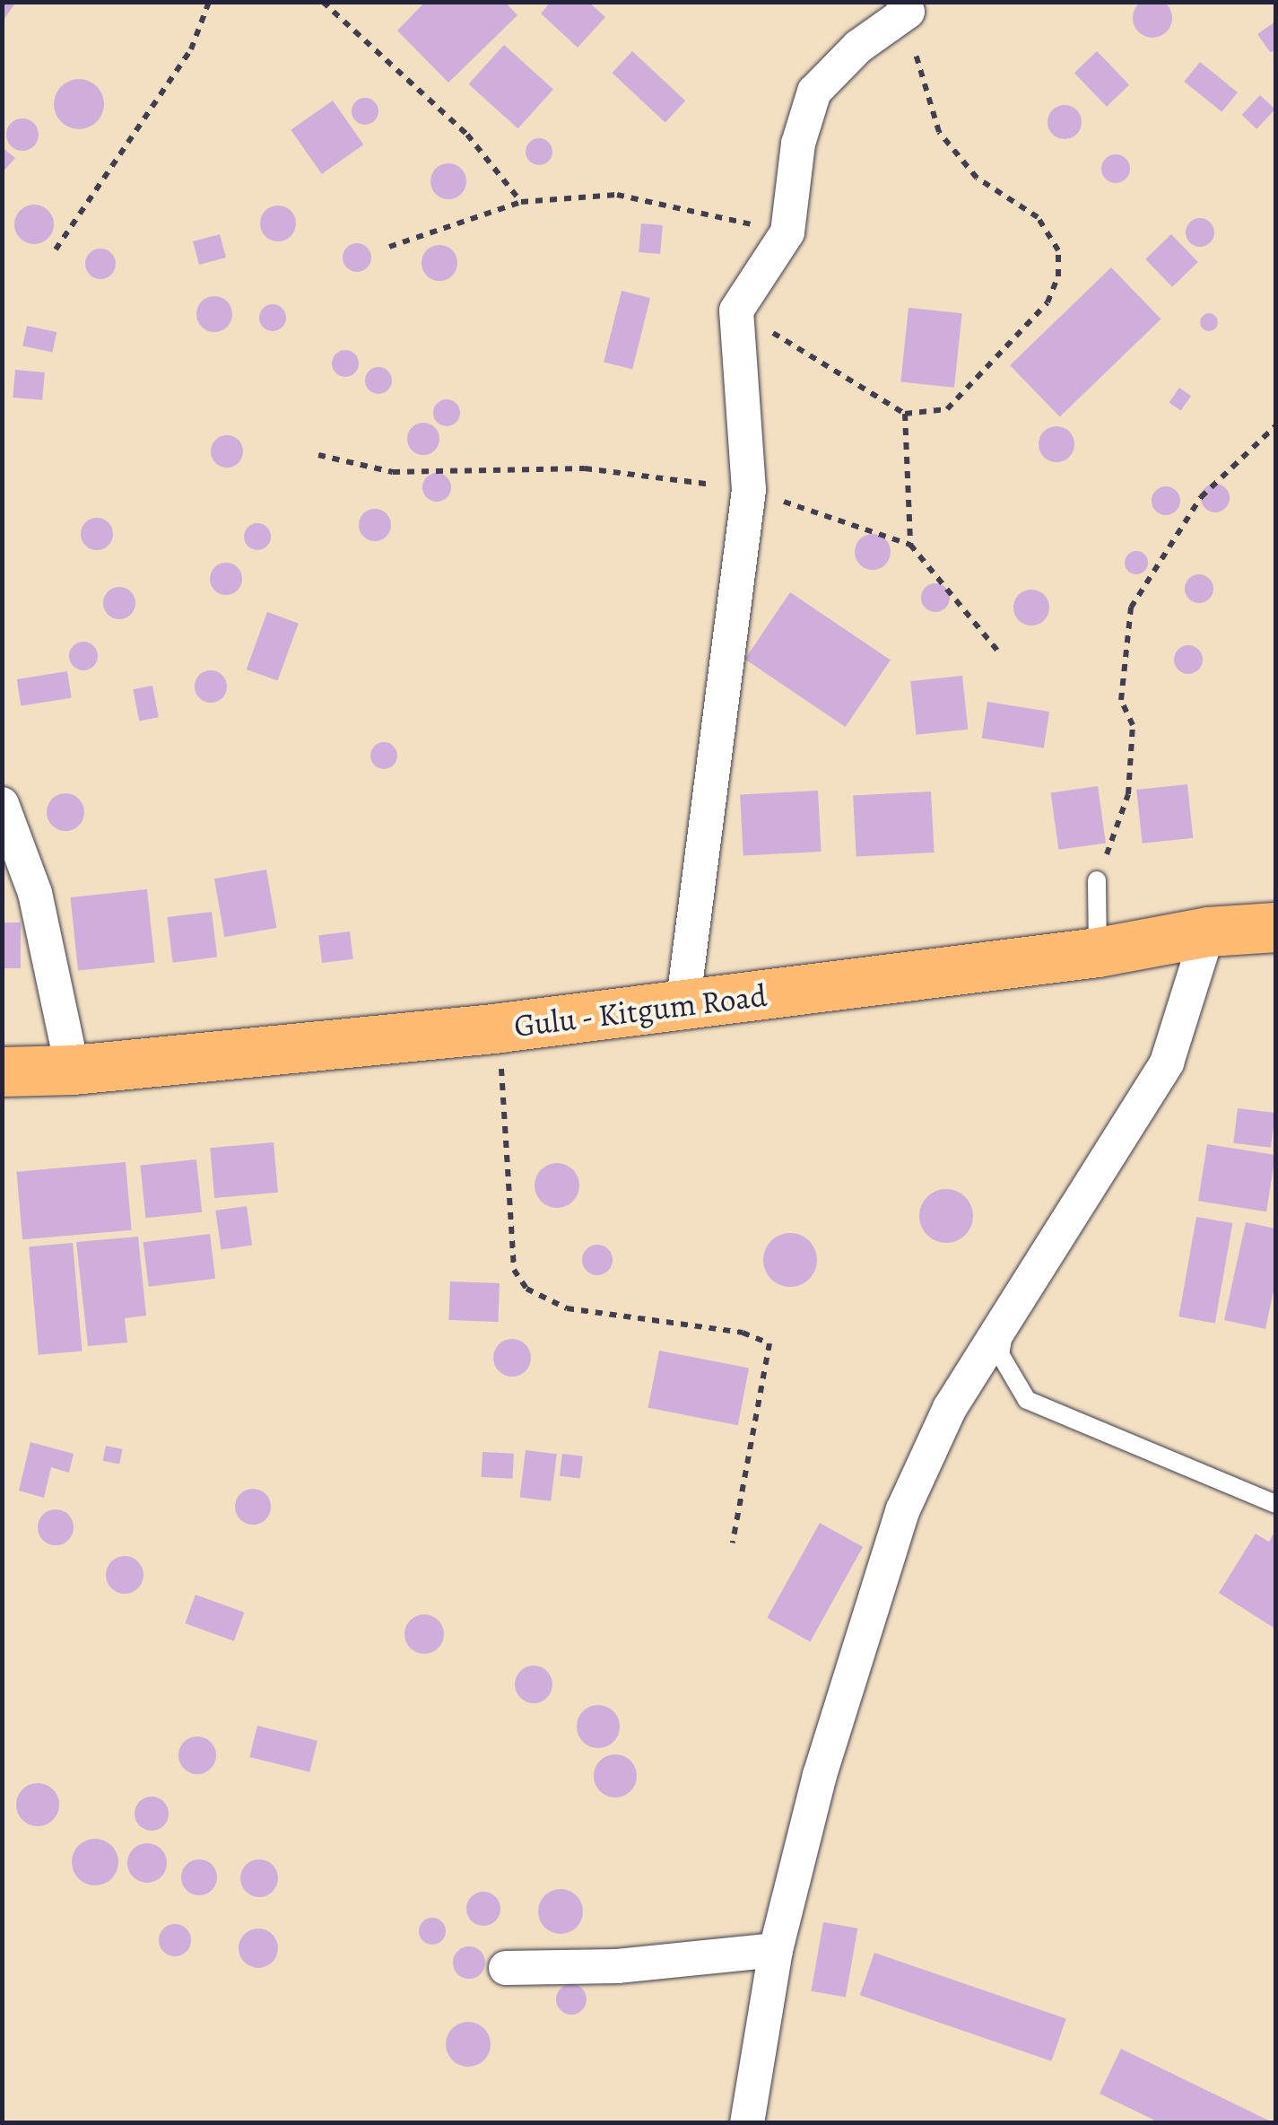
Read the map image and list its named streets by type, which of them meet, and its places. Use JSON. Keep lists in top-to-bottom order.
{
  "streets": {
    "main road": ["Gulu - Kitgum Road"]
  }
}
